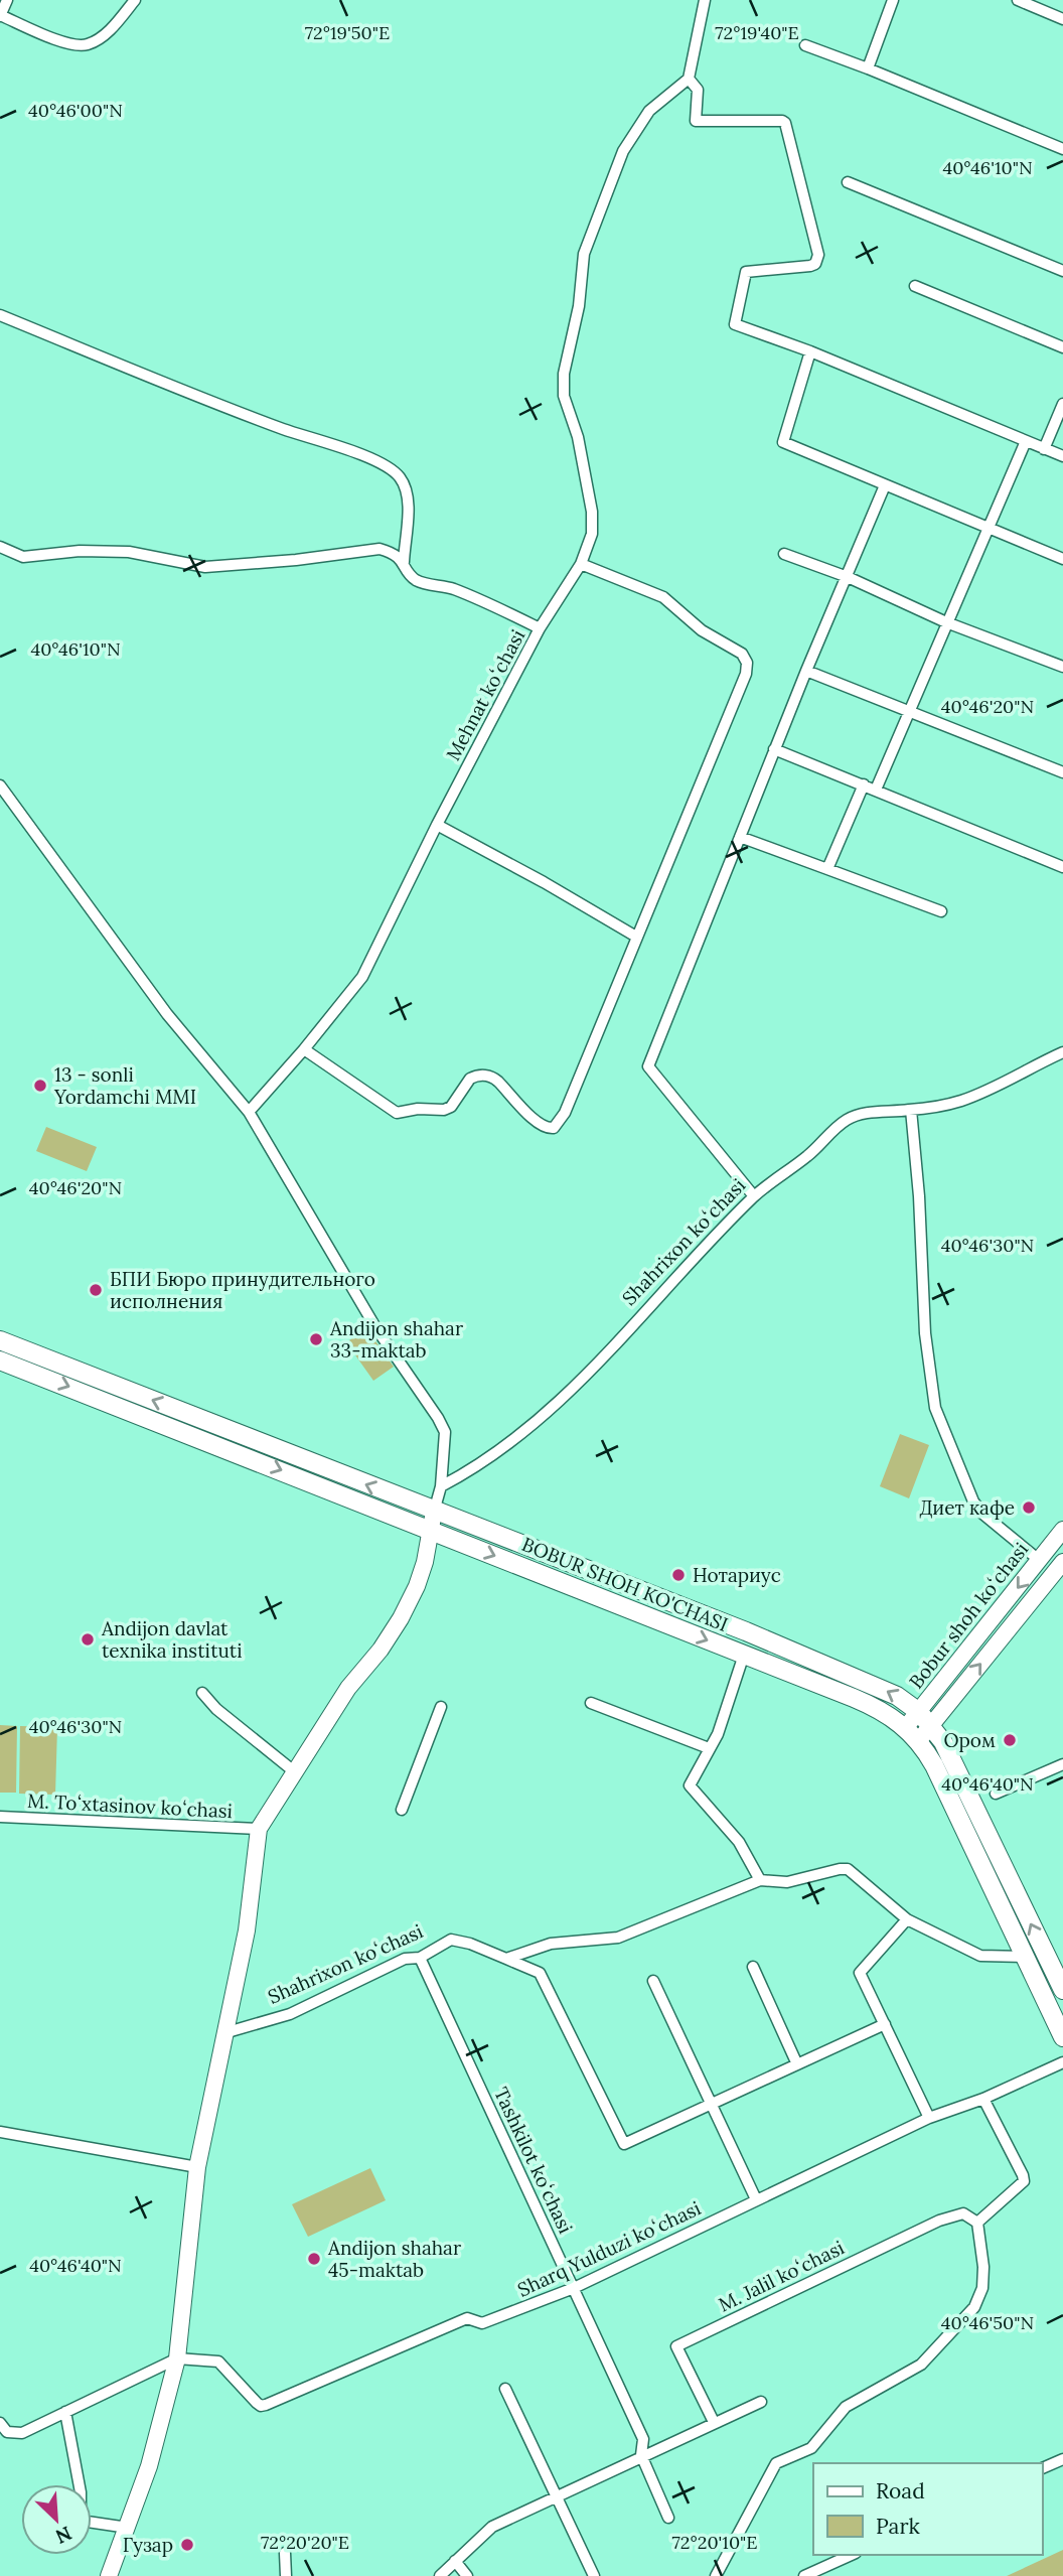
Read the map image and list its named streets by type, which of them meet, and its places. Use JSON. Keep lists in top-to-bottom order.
{
  "streets": {
    "main road": ["BOBUR SHOH KO'CHASI"],
    "street": [
      "Mehnat koʻchasi",
      "Shahrixon koʻchasi",
      "Bobur shoh koʻchasi",
      "M. Toʻxtasinov koʻchasi",
      "Tashkilot koʻchasi",
      "Sharq Yulduzi koʻchasi",
      "M. Jalil koʻchasi"
    ]
  },
  "crossings": [
    ["Shahrixon koʻchasi", "BOBUR SHOH KO'CHASI"],
    ["Shahrixon koʻchasi", "M. Toʻxtasinov koʻchasi"],
    ["Shahrixon koʻchasi", "Tashkilot koʻchasi"],
    ["Shahrixon koʻchasi", "Sharq Yulduzi koʻchasi"],
    ["BOBUR SHOH KO'CHASI", "Bobur shoh koʻchasi"],
    ["Tashkilot koʻchasi", "Sharq Yulduzi koʻchasi"]
  ],
  "places": [
    "13 - sonli Yordamchi MMI",
    "БПИ Бюро принудительного исполнения",
    "Andijon shahar 33-maktab",
    "Диет кафе",
    "Нотариус",
    "Andijon davlat texnika instituti",
    "Ором",
    "Andijon shahar 45-maktab",
    "Гузар"
  ],
  "legend": ["Road", "Park"],
  "north": "bottom right",
  "coordinates": [
    "72°19'50\"E",
    "72°19'40\"E",
    "40°46'00\"N",
    "40°46'10\"N",
    "40°46'20\"N",
    "40°46'30\"N",
    "40°46'40\"N",
    "40°46'50\"N",
    "72°20'20\"E",
    "72°20'10\"E"
  ]
}
